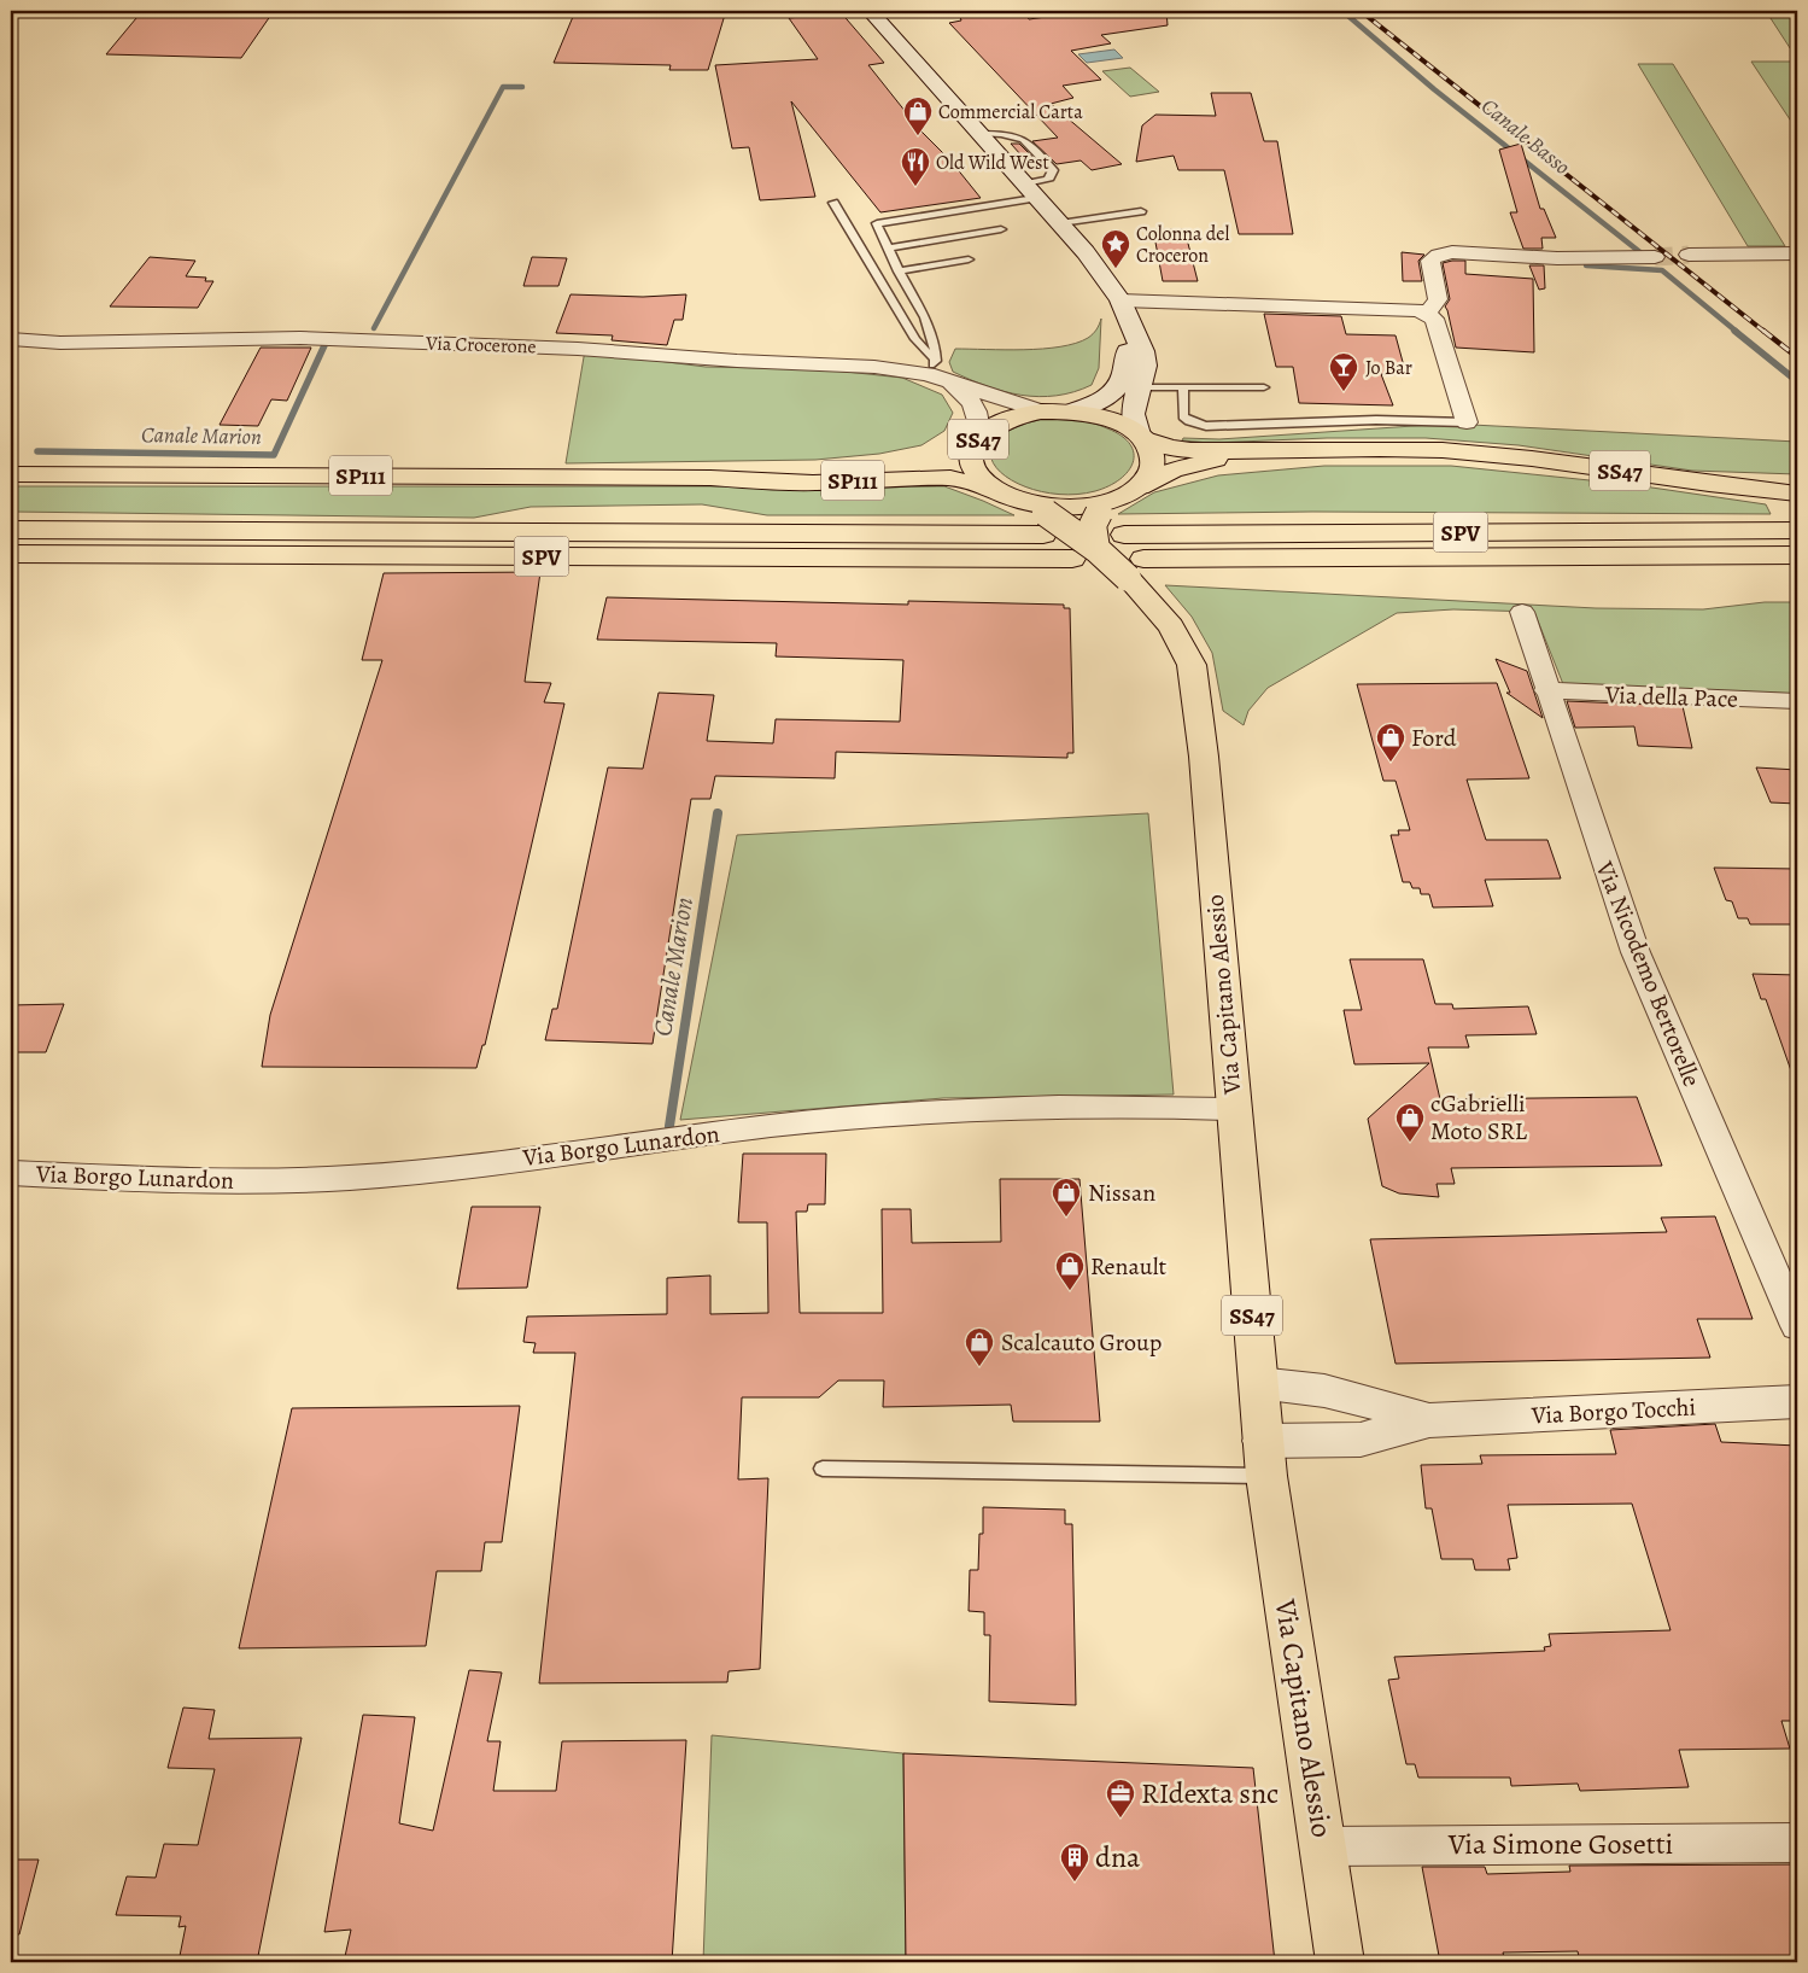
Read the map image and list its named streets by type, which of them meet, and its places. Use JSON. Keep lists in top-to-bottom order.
{
  "streets": {
    "main road": [
      "SS47",
      "SP111",
      "SPV",
      "Via Capitano Alessio",
      "Via Borgo Tocchi"
    ],
    "street": [
      "Via Crocerone",
      "Via della Pace",
      "Via Nicodemo Bertorelle",
      "Via Borgo Lunardon",
      "Via Simone Gosetti"
    ]
  },
  "crossings": [
    ["Via Crocerone", "SS47"],
    ["Via Crocerone", "SP111"],
    ["SS47", "SP111"],
    ["SS47", "SPV"],
    ["SS47", "Via Capitano Alessio"],
    ["SPV", "Via Capitano Alessio"],
    ["Via della Pace", "Via Nicodemo Bertorelle"],
    ["Via Capitano Alessio", "Via Borgo Lunardon"],
    ["Via Capitano Alessio", "Via Borgo Tocchi"],
    ["Via Capitano Alessio", "Via Simone Gosetti"]
  ],
  "water": ["Canale Basso", "Canale Marion"],
  "places": {
    "shop": [
      "Commercial Carta",
      "Ford",
      "cGabrielli Moto SRL",
      "Nissan",
      "Renault",
      "Scalcauto Group"
    ],
    "restaurant": ["Old Wild West"],
    "place": ["Colonna del Croceron"],
    "bar": ["Jo Bar"],
    "office": ["RIdexta snc"],
    "building": ["dna"]
  }
}
